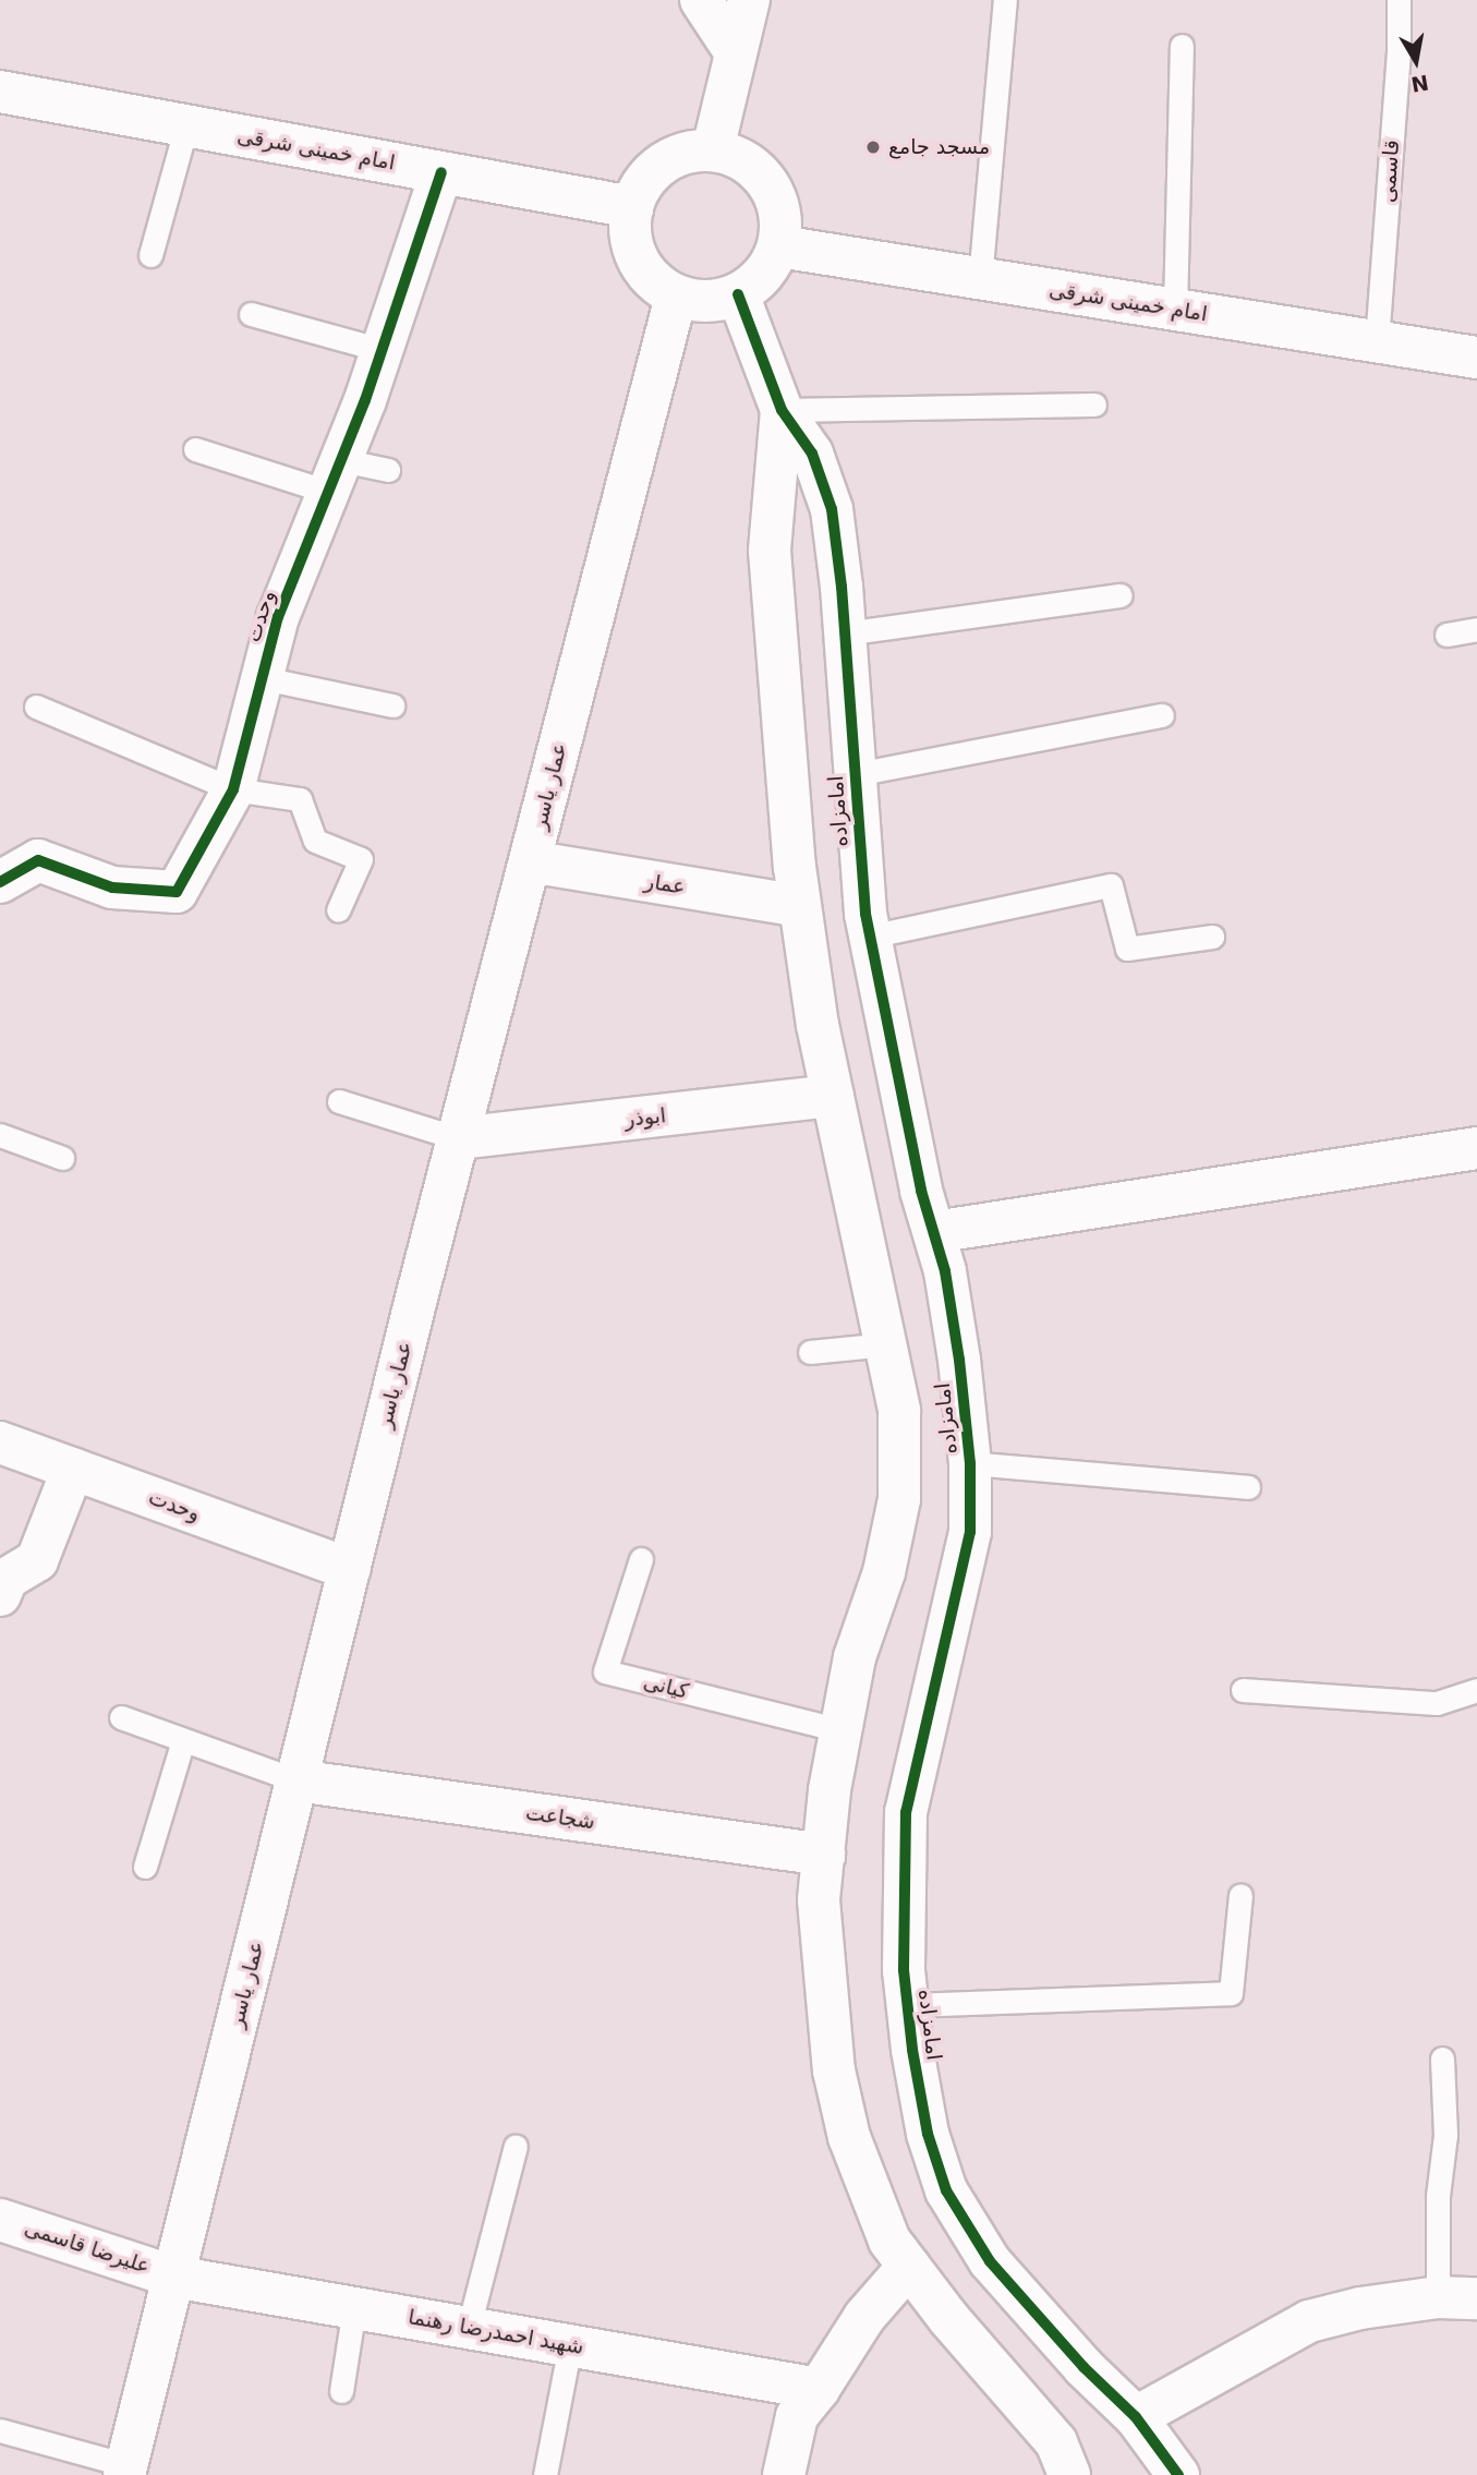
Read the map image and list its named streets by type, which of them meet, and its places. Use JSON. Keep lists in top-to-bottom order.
{
  "streets": {
    "street": [
      "امام خمینی شرقی",
      "وحدت",
      "عمار یاسر",
      "امامزاده",
      "عمار",
      "ابوذر",
      "شجاعت",
      "علیرضا قاسمی",
      "شهید احمدرضا رهنما"
    ],
    "lane": ["قاسمی", "کیانی"]
  },
  "crossings": [
    ["امام خمینی شرقی", "قاسمی"],
    ["امام خمینی شرقی", "وحدت"],
    ["امام خمینی شرقی", "عمار یاسر"],
    ["امام خمینی شرقی", "امامزاده"],
    ["وحدت", "عمار یاسر"],
    ["عمار یاسر", "امامزاده"],
    ["عمار یاسر", "عمار"],
    ["عمار یاسر", "ابوذر"],
    ["عمار یاسر", "شجاعت"],
    ["عمار یاسر", "علیرضا قاسمی"],
    ["عمار یاسر", "شهید احمدرضا رهنما"],
    ["امامزاده", "عمار"],
    ["امامزاده", "ابوذر"],
    ["امامزاده", "کیانی"],
    ["امامزاده", "شجاعت"],
    ["علیرضا قاسمی", "شهید احمدرضا رهنما"]
  ],
  "places": ["مسجد جامع"],
  "north": "bottom"
}
